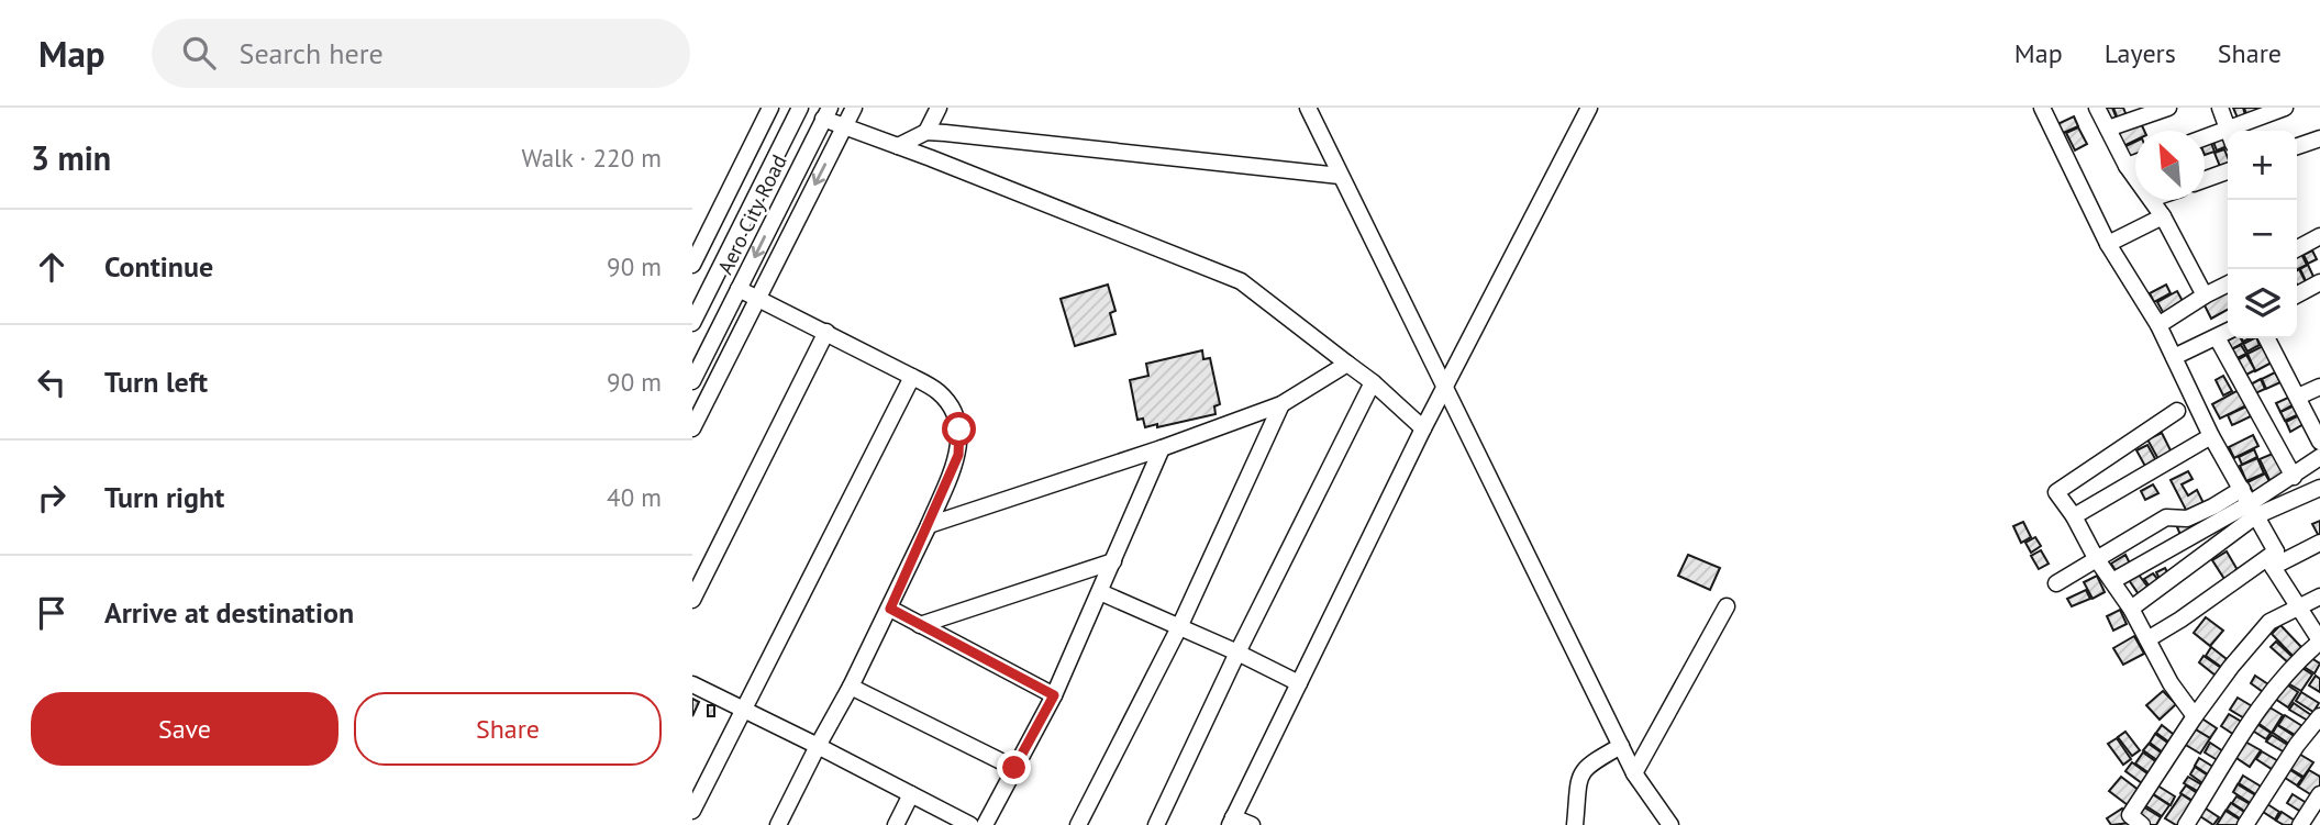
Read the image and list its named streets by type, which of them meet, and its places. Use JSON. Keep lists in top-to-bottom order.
{
  "streets": {
    "street": ["Aero City Road"]
  },
  "north": "top left",
  "page": {
    "header": "Map",
    "search": "Search here",
    "nav": ["Map", "Layers", "Share"],
    "heading": ["3 min", "Walk · 220 m"],
    "map_buttons": ["+", "−"],
    "list": [
      ["Continue", "90 m"],
      ["Turn left", "90 m"],
      ["Turn right", "40 m"],
      "Arrive at destination"
    ],
    "buttons": ["Save", "Share"]
  }
}
